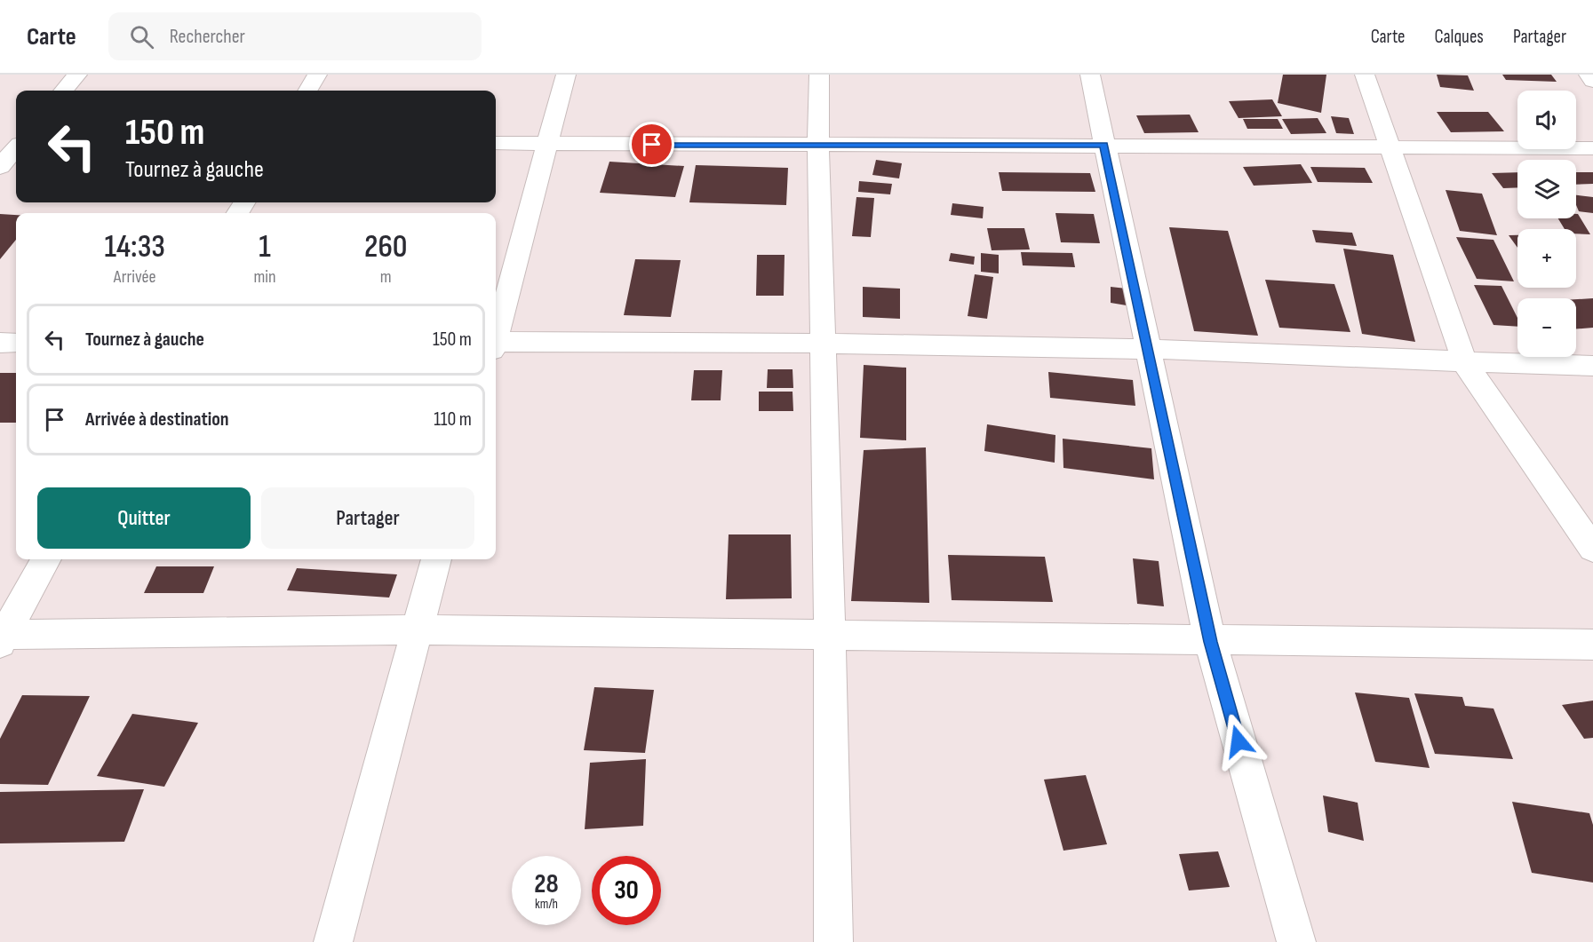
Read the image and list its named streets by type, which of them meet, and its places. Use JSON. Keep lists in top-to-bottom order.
{
  "page": {
    "header": "Carte",
    "search": "Rechercher",
    "nav": ["Carte", "Calques", "Partager"],
    "map_buttons": ["+", "−"],
    "turn": ["150 m", "Tournez à gauche"],
    "eta": [
      "14:33",
      "Arrivée",
      "1",
      "min",
      "260",
      "m"
    ],
    "list": [
      {
        "name": "Tournez à gauche",
        "value": "150 m"
      },
      {
        "name": "Arrivée à destination",
        "value": "110 m"
      }
    ],
    "buttons": ["Quitter", "Partager"],
    "speed": "28 km/h",
    "limit": "30"
  }
}
